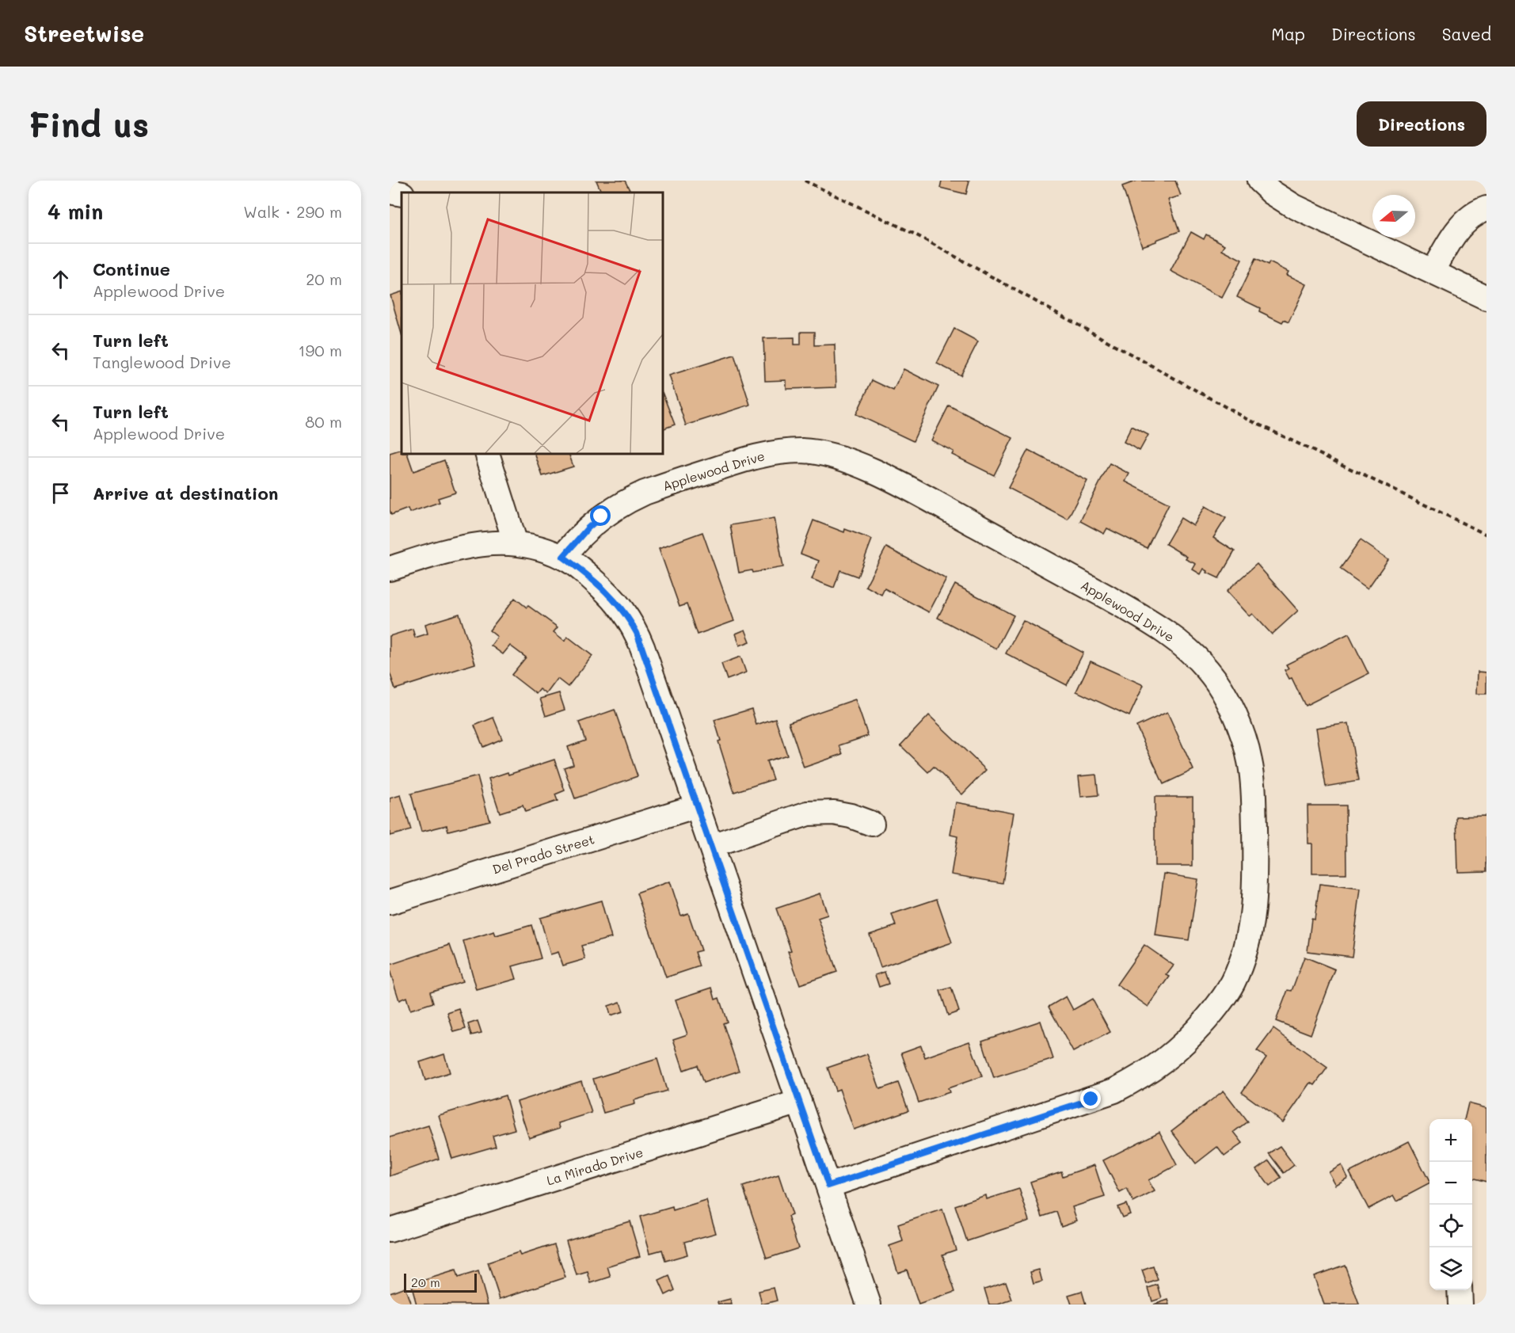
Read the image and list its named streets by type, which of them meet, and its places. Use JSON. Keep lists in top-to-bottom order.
{
  "streets": {
    "street": ["Applewood Drive", "Del Prado Street", "La Mirado Drive"]
  },
  "scale_bar": "20 m",
  "north": "left",
  "page": {
    "header": "Streetwise",
    "nav": ["Map", "Directions", "Saved"],
    "buttons": "Directions",
    "title": "Find us",
    "heading": ["4 min", "Walk · 290 m"],
    "list": [
      ["Continue", "Applewood Drive", "20 m"],
      ["Turn left", "Tanglewood Drive", "190 m"],
      ["Turn left", "Applewood Drive", "80 m"],
      "Arrive at destination"
    ],
    "map_buttons": ["+", "−"],
    "scale": "20 m"
  }
}
